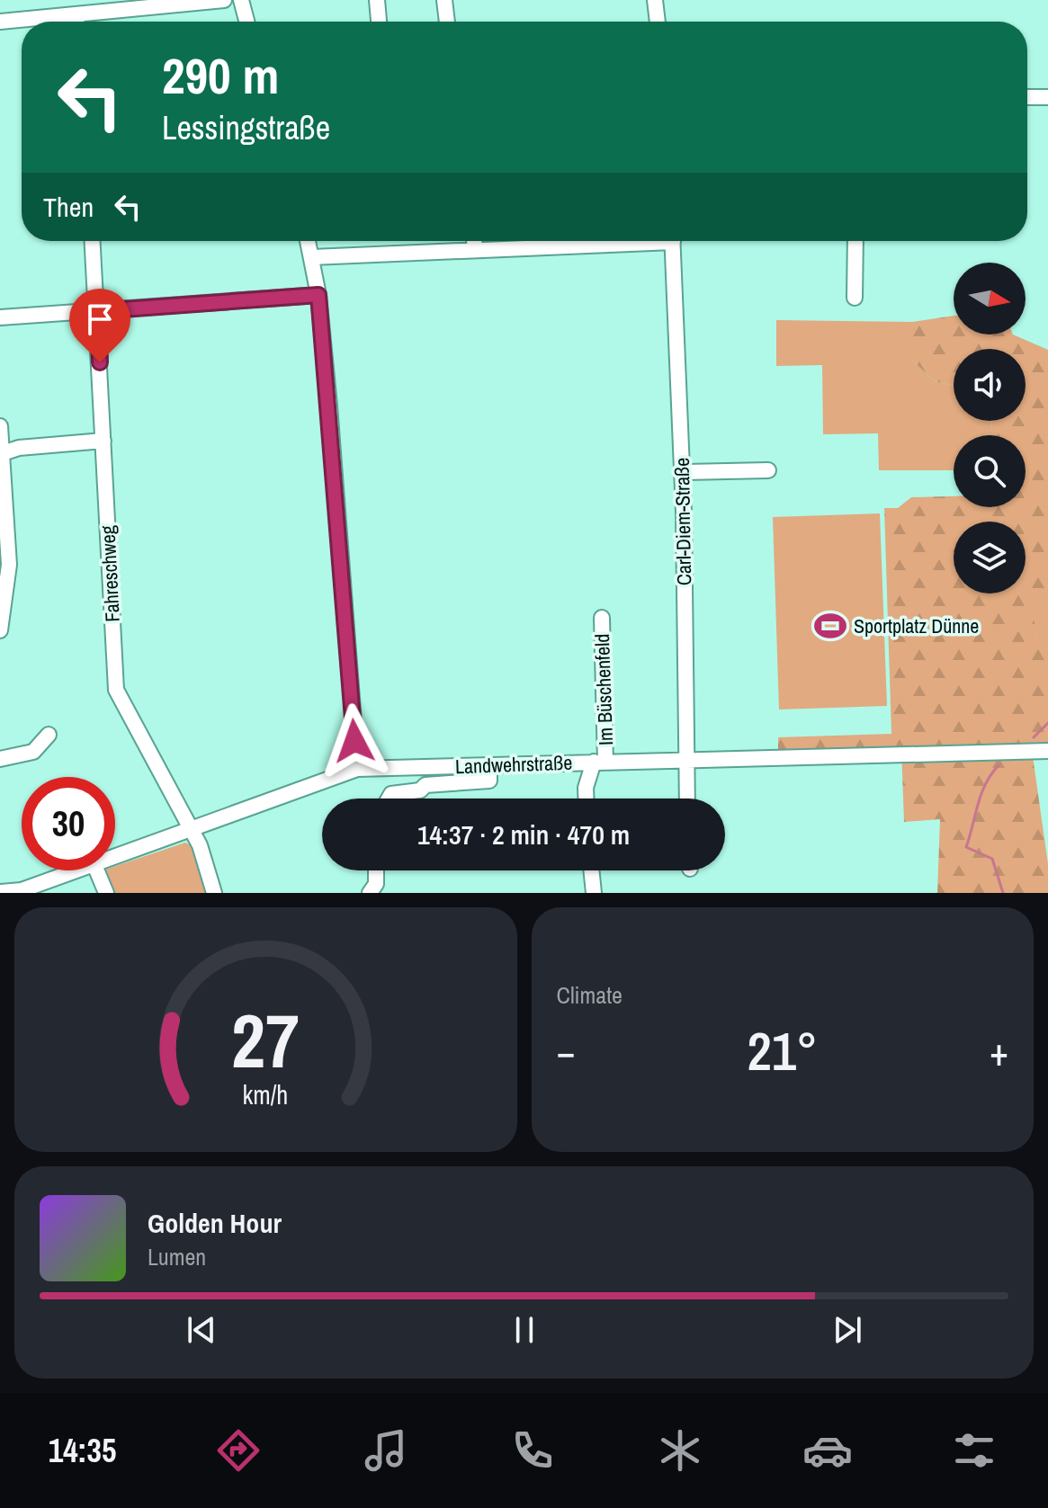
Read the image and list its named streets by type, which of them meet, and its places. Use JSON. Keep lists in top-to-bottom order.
{
  "streets": {
    "street": [
      "Carl-Diem-Straße",
      "Fahreschweg",
      "Im Büschenfeld",
      "Landwehrstraße"
    ]
  },
  "crossings": [
    ["Carl-Diem-Straße", "Landwehrstraße"],
    ["Fahreschweg", "Landwehrstraße"],
    ["Im Büschenfeld", "Landwehrstraße"]
  ],
  "places": {
    "sports": ["Sportplatz Dünne"]
  },
  "north": "right",
  "page": {
    "turn": ["290 m", "Lessingstraße"],
    "then": "Then",
    "limit": "30",
    "trip": "14:37 · 2 min · 470 m",
    "tile": "Climate",
    "heat": ["−", "21°", "+"],
    "song": ["Golden Hour", "Lumen"],
    "tabs": "14:35",
    "gauge": ["27", "km/h"]
  }
}
